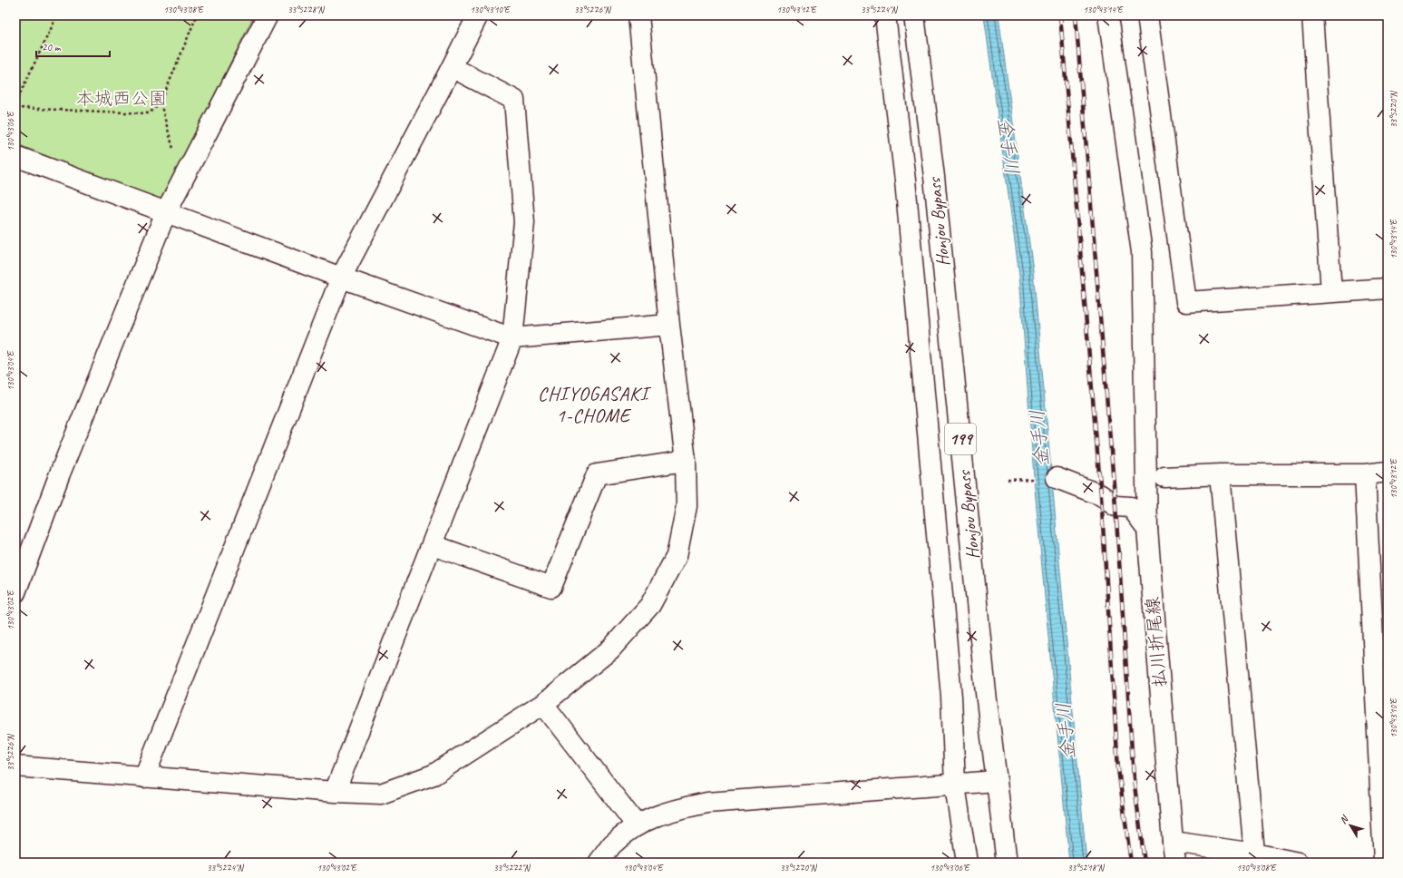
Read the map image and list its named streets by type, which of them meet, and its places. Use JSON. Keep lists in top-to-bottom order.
{
  "streets": {
    "main road": ["Honjou Bypass", "199", "払川折尾線"]
  },
  "districts": ["CHIYOGASAKI 1-CHOME"],
  "water": ["金手川"],
  "parks": ["本城西公園"],
  "scale_bar": "20 m",
  "north": "top left",
  "coordinates": [
    "130°43'08\"E",
    "33°52'28\"N",
    "130°43'10\"E",
    "33°52'26\"N",
    "130°43'12\"E",
    "33°52'24\"N",
    "130°43'14\"E",
    "33°52'20\"N",
    "130°43'06\"E",
    "130°43'04\"E",
    "130°43'02\"E",
    "33°52'22\"N",
    "33°52'18\"N"
  ]
}
